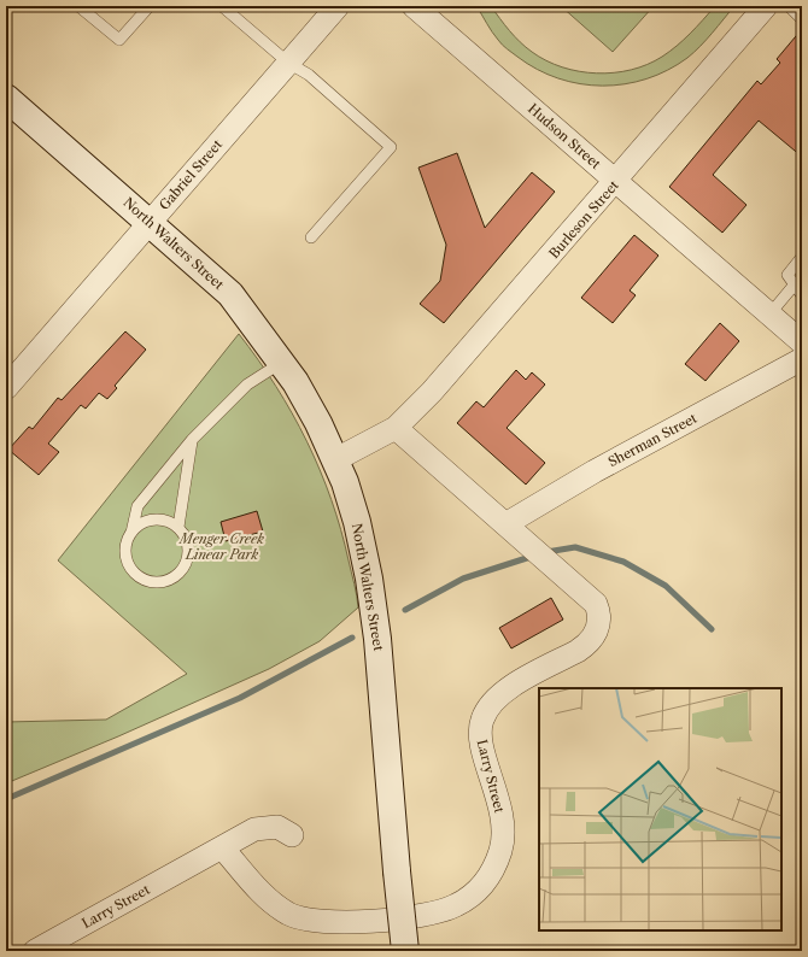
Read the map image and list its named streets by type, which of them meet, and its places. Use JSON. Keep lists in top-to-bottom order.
{
  "streets": {
    "main road": ["North Walters Street"],
    "street": [
      "Hudson Street",
      "Gabriel Street",
      "Burleson Street",
      "Sherman Street",
      "Larry Street"
    ]
  },
  "crossings": [
    ["Hudson Street", "Burleson Street"],
    ["Gabriel Street", "North Walters Street"],
    ["Burleson Street", "North Walters Street"],
    ["Sherman Street", "Larry Street"]
  ],
  "parks": ["Menger Creek Linear Park"]
}
